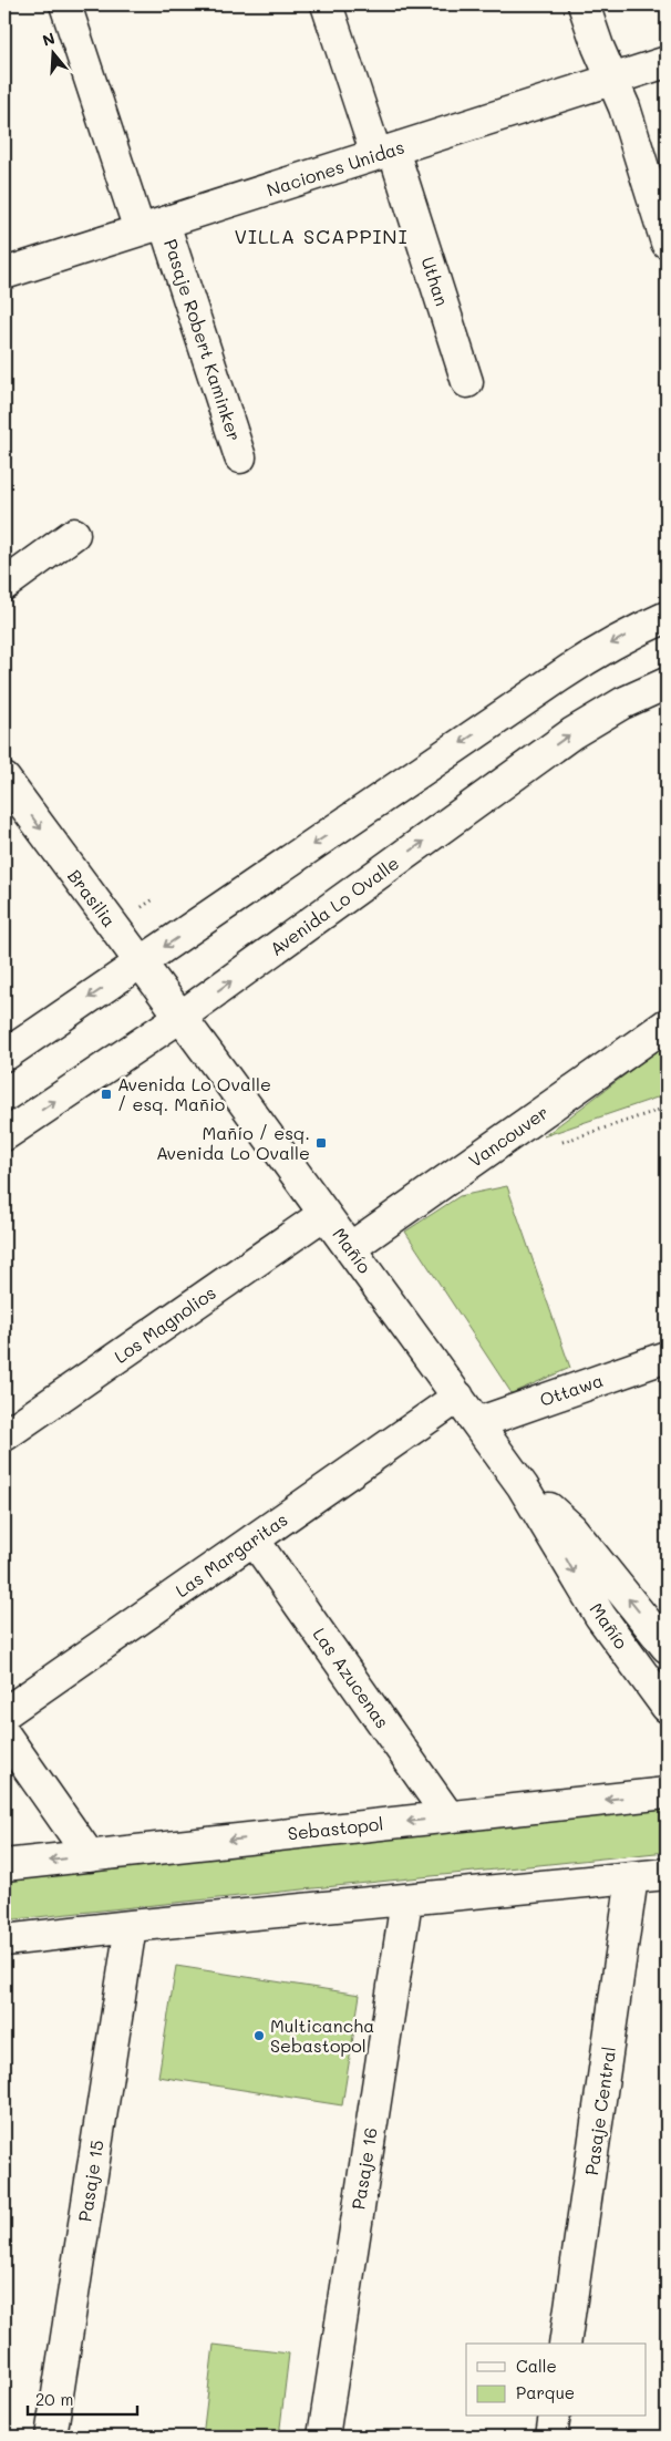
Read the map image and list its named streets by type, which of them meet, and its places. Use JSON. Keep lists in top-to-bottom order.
{
  "streets": {
    "street": [
      "Naciones Unidas",
      "Uthan",
      "Pasaje Robert Kaminker",
      "Brasilia",
      "Avenida Lo Ovalle",
      "Vancouver",
      "Mañío",
      "Los Magnolios",
      "Ottawa",
      "Las Margaritas",
      "Las Azucenas",
      "Sebastopol",
      "Pasaje Central",
      "Pasaje 16",
      "Pasaje 15"
    ]
  },
  "crossings": [
    ["Naciones Unidas", "Uthan"],
    ["Naciones Unidas", "Pasaje Robert Kaminker"],
    ["Brasilia", "Avenida Lo Ovalle"],
    ["Brasilia", "Mañío"],
    ["Avenida Lo Ovalle", "Mañío"],
    ["Vancouver", "Mañío"],
    ["Mañío", "Los Magnolios"],
    ["Mañío", "Ottawa"],
    ["Mañío", "Las Margaritas"],
    ["Las Margaritas", "Las Azucenas"],
    ["Las Azucenas", "Sebastopol"]
  ],
  "one_way": ["Brasilia"],
  "districts": ["VILLA SCAPPINI"],
  "places": {
    "transit": ["Avenida Lo Ovalle / esq. Mañio", "Mañío / esq. Avenida Lo Ovalle"],
    "other": ["Multicancha Sebastopol"]
  },
  "legend": ["Calle", "Parque"],
  "scale_bar": "20 m",
  "north": "top"
}
